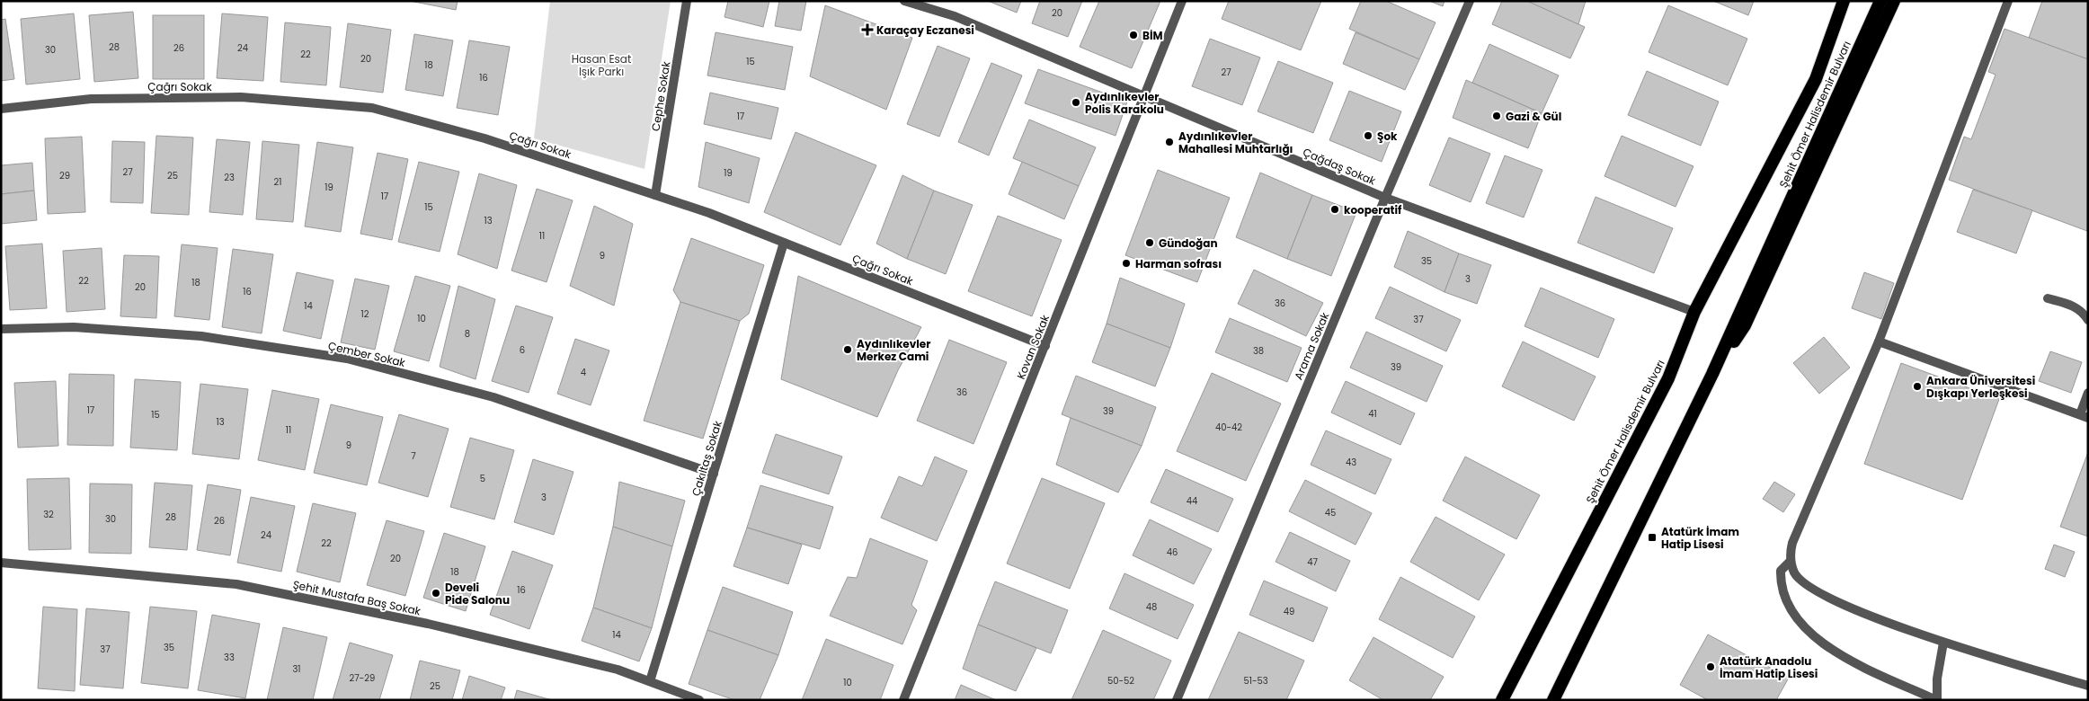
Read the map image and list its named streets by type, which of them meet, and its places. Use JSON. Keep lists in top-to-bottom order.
{
  "streets": {
    "highway": ["Şehit Ömer Halisdemir Bulvarı"],
    "street": [
      "Çağrı Sokak",
      "Cephe Sokak",
      "Çağdaş Sokak",
      "Arama Sokak",
      "Kovan Sokak",
      "Çember Sokak",
      "Çakıltaş Sokak",
      "Şehit Mustafa Baş Sokak"
    ]
  },
  "crossings": [
    ["Çağrı Sokak", "Cephe Sokak"],
    ["Çağrı Sokak", "Kovan Sokak"],
    ["Çağrı Sokak", "Çakıltaş Sokak"],
    ["Şehit Ömer Halisdemir Bulvarı", "Çağdaş Sokak"],
    ["Çağdaş Sokak", "Arama Sokak"],
    ["Çağdaş Sokak", "Kovan Sokak"],
    ["Çember Sokak", "Çakıltaş Sokak"],
    ["Çakıltaş Sokak", "Şehit Mustafa Baş Sokak"]
  ],
  "parks": ["Hasan Esat Işık Parkı"],
  "places": {
    "health": ["Karaçay Eczanesi"],
    "other": [
      "BİM",
      "Aydınlıkevler Polis Karakolu",
      "Gazi & Gül",
      "Şok",
      "Aydınlıkevler Mahallesi Muhtarlığı",
      "kooperatif",
      "Gündoğan",
      "Harman sofrası",
      "Aydınlıkevler Merkez Cami",
      "Ankara Üniversitesi Dışkapı Yerleşkesi",
      "Develi Pide Salonu",
      "Atatürk Anadolu İmam Hatip Lisesi"
    ],
    "transit": ["Atatürk İmam Hatip Lisesi"]
  },
  "house_numbers": [
    "20",
    "28",
    "26",
    "24",
    "30",
    "22",
    "20",
    "15",
    "18",
    "27",
    "16",
    "17",
    "27",
    "19",
    "29",
    "25",
    "23",
    "21",
    "19",
    "17",
    "15",
    "13",
    "11",
    "9",
    "35",
    "3",
    "22",
    "18",
    "20",
    "16",
    "36",
    "14",
    "12",
    "10",
    "37",
    "8",
    "6",
    "38",
    "39",
    "4",
    "36",
    "17",
    "39",
    "41",
    "15",
    "13",
    "40-42",
    "11",
    "9",
    "7",
    "43",
    "5",
    "3",
    "44",
    "45",
    "32",
    "28",
    "30",
    "26",
    "24",
    "22",
    "46",
    "20",
    "47",
    "18",
    "16",
    "48",
    "49",
    "14",
    "35",
    "37",
    "33",
    "31",
    "27-29",
    "50-52",
    "51-53",
    "10",
    "25"
  ]
}
